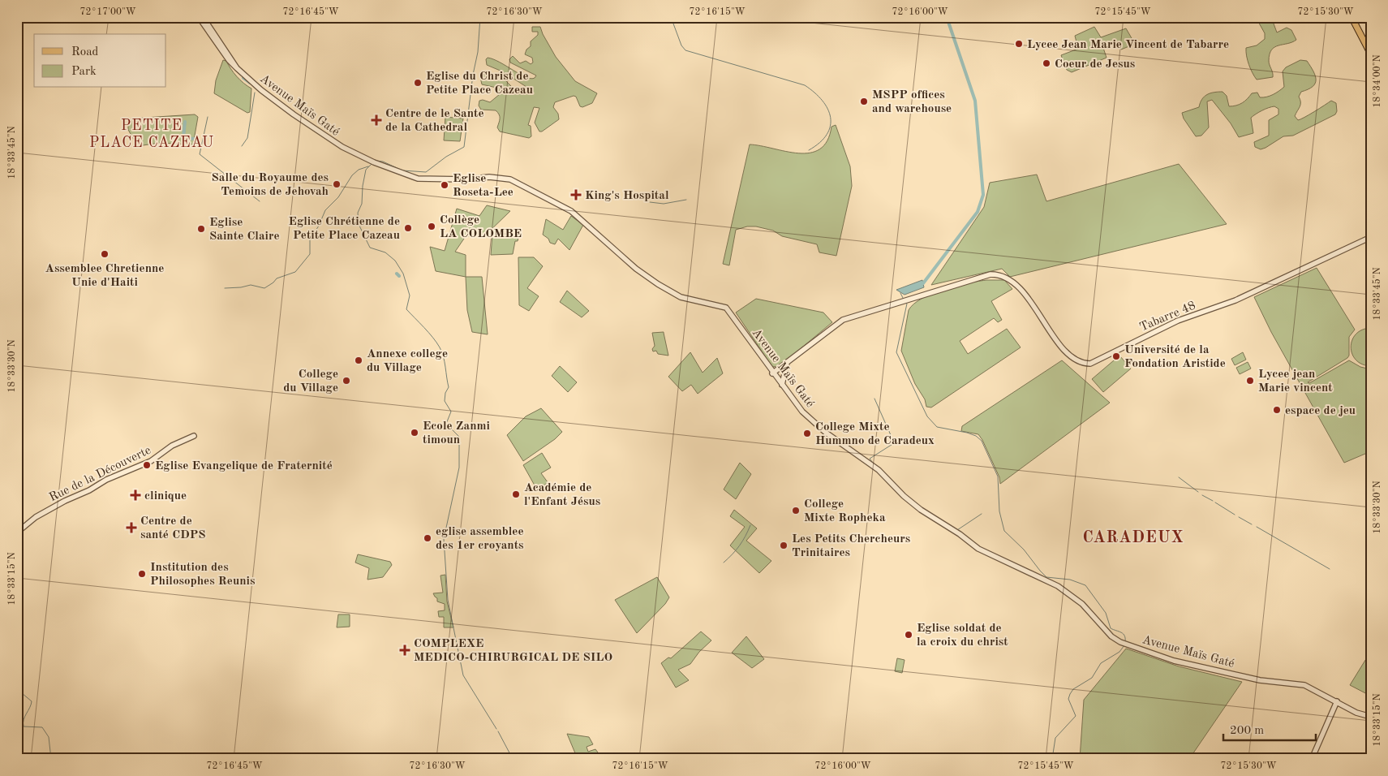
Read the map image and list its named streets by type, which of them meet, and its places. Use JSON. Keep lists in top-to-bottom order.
{
  "streets": {
    "street": ["Avenue Maïs Gaté", "Tabarre 48", "Rue de la Découverte"]
  },
  "crossings": [
    ["Avenue Maïs Gaté", "Tabarre 48"]
  ],
  "districts": ["PETITE PLACE CAZEAU", "CARADEUX"],
  "places": {
    "other": [
      "Lycee Jean Marie Vincent de Tabarre",
      "Coeur de Jesus",
      "Eglise du Christ de Petite Place Cazeau",
      "MSPP offices and warehouse",
      "Salle du Royaume des Temoins de Jehovah",
      "Eglise Roseta-Lee",
      "Collège LA COLOMBE",
      "Eglise Chrétienne de Petite Place Cazeau",
      "Eglise Sainte Claire",
      "Assemblee Chretienne Unie d'Haiti",
      "Université de la Fondation Aristide",
      "Annexe college du Village",
      "College du Village",
      "Lycee jean Marie vincent",
      "espace de jeu",
      "Ecole Zanmi timoun",
      "College Mixte Hummno de Caradeux",
      "Eglise Evangelique de Fraternité",
      "Académie de l'Enfant Jésus",
      "College Mixte Ropheka",
      "eglise assemblee des 1er croyants",
      "Les Petits Chercheurs Trinitaires",
      "Institution des Philosophes Reunis",
      "Eglise soldat de la croix du christ"
    ],
    "health": [
      "Centre de le Sante de la Cathedral",
      "King's Hospital",
      "clinique",
      "Centre de santé CDPS",
      "COMPLEXE MEDICO-CHIRURGICAL DE SILO"
    ]
  },
  "legend": ["Road", "Park"],
  "scale_bar": "200 m",
  "coordinates": [
    "72°17'00\"W",
    "72°16'45\"W",
    "72°16'30\"W",
    "72°16'15\"W",
    "72°16'00\"W",
    "72°15'45\"W",
    "72°15'30\"W",
    "18°34'00\"N",
    "18°33'45\"N",
    "18°33'30\"N",
    "18°33'15\"N"
  ]
}
